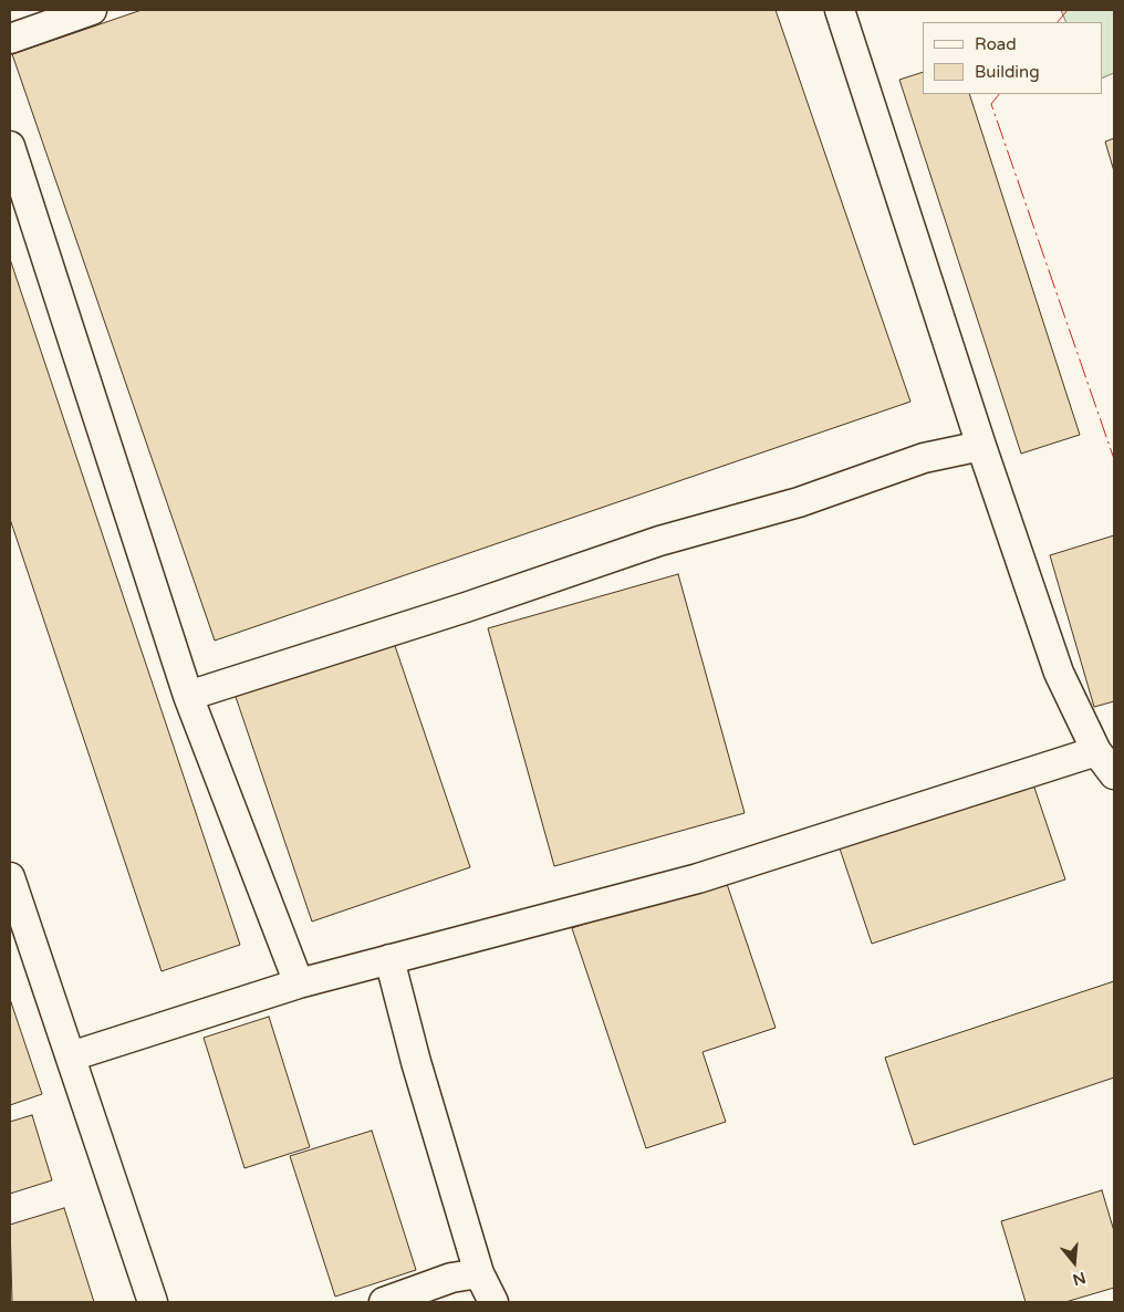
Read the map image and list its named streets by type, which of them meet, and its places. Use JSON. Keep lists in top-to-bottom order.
{
  "legend": ["Road", "Building"],
  "north": "bottom"
}
